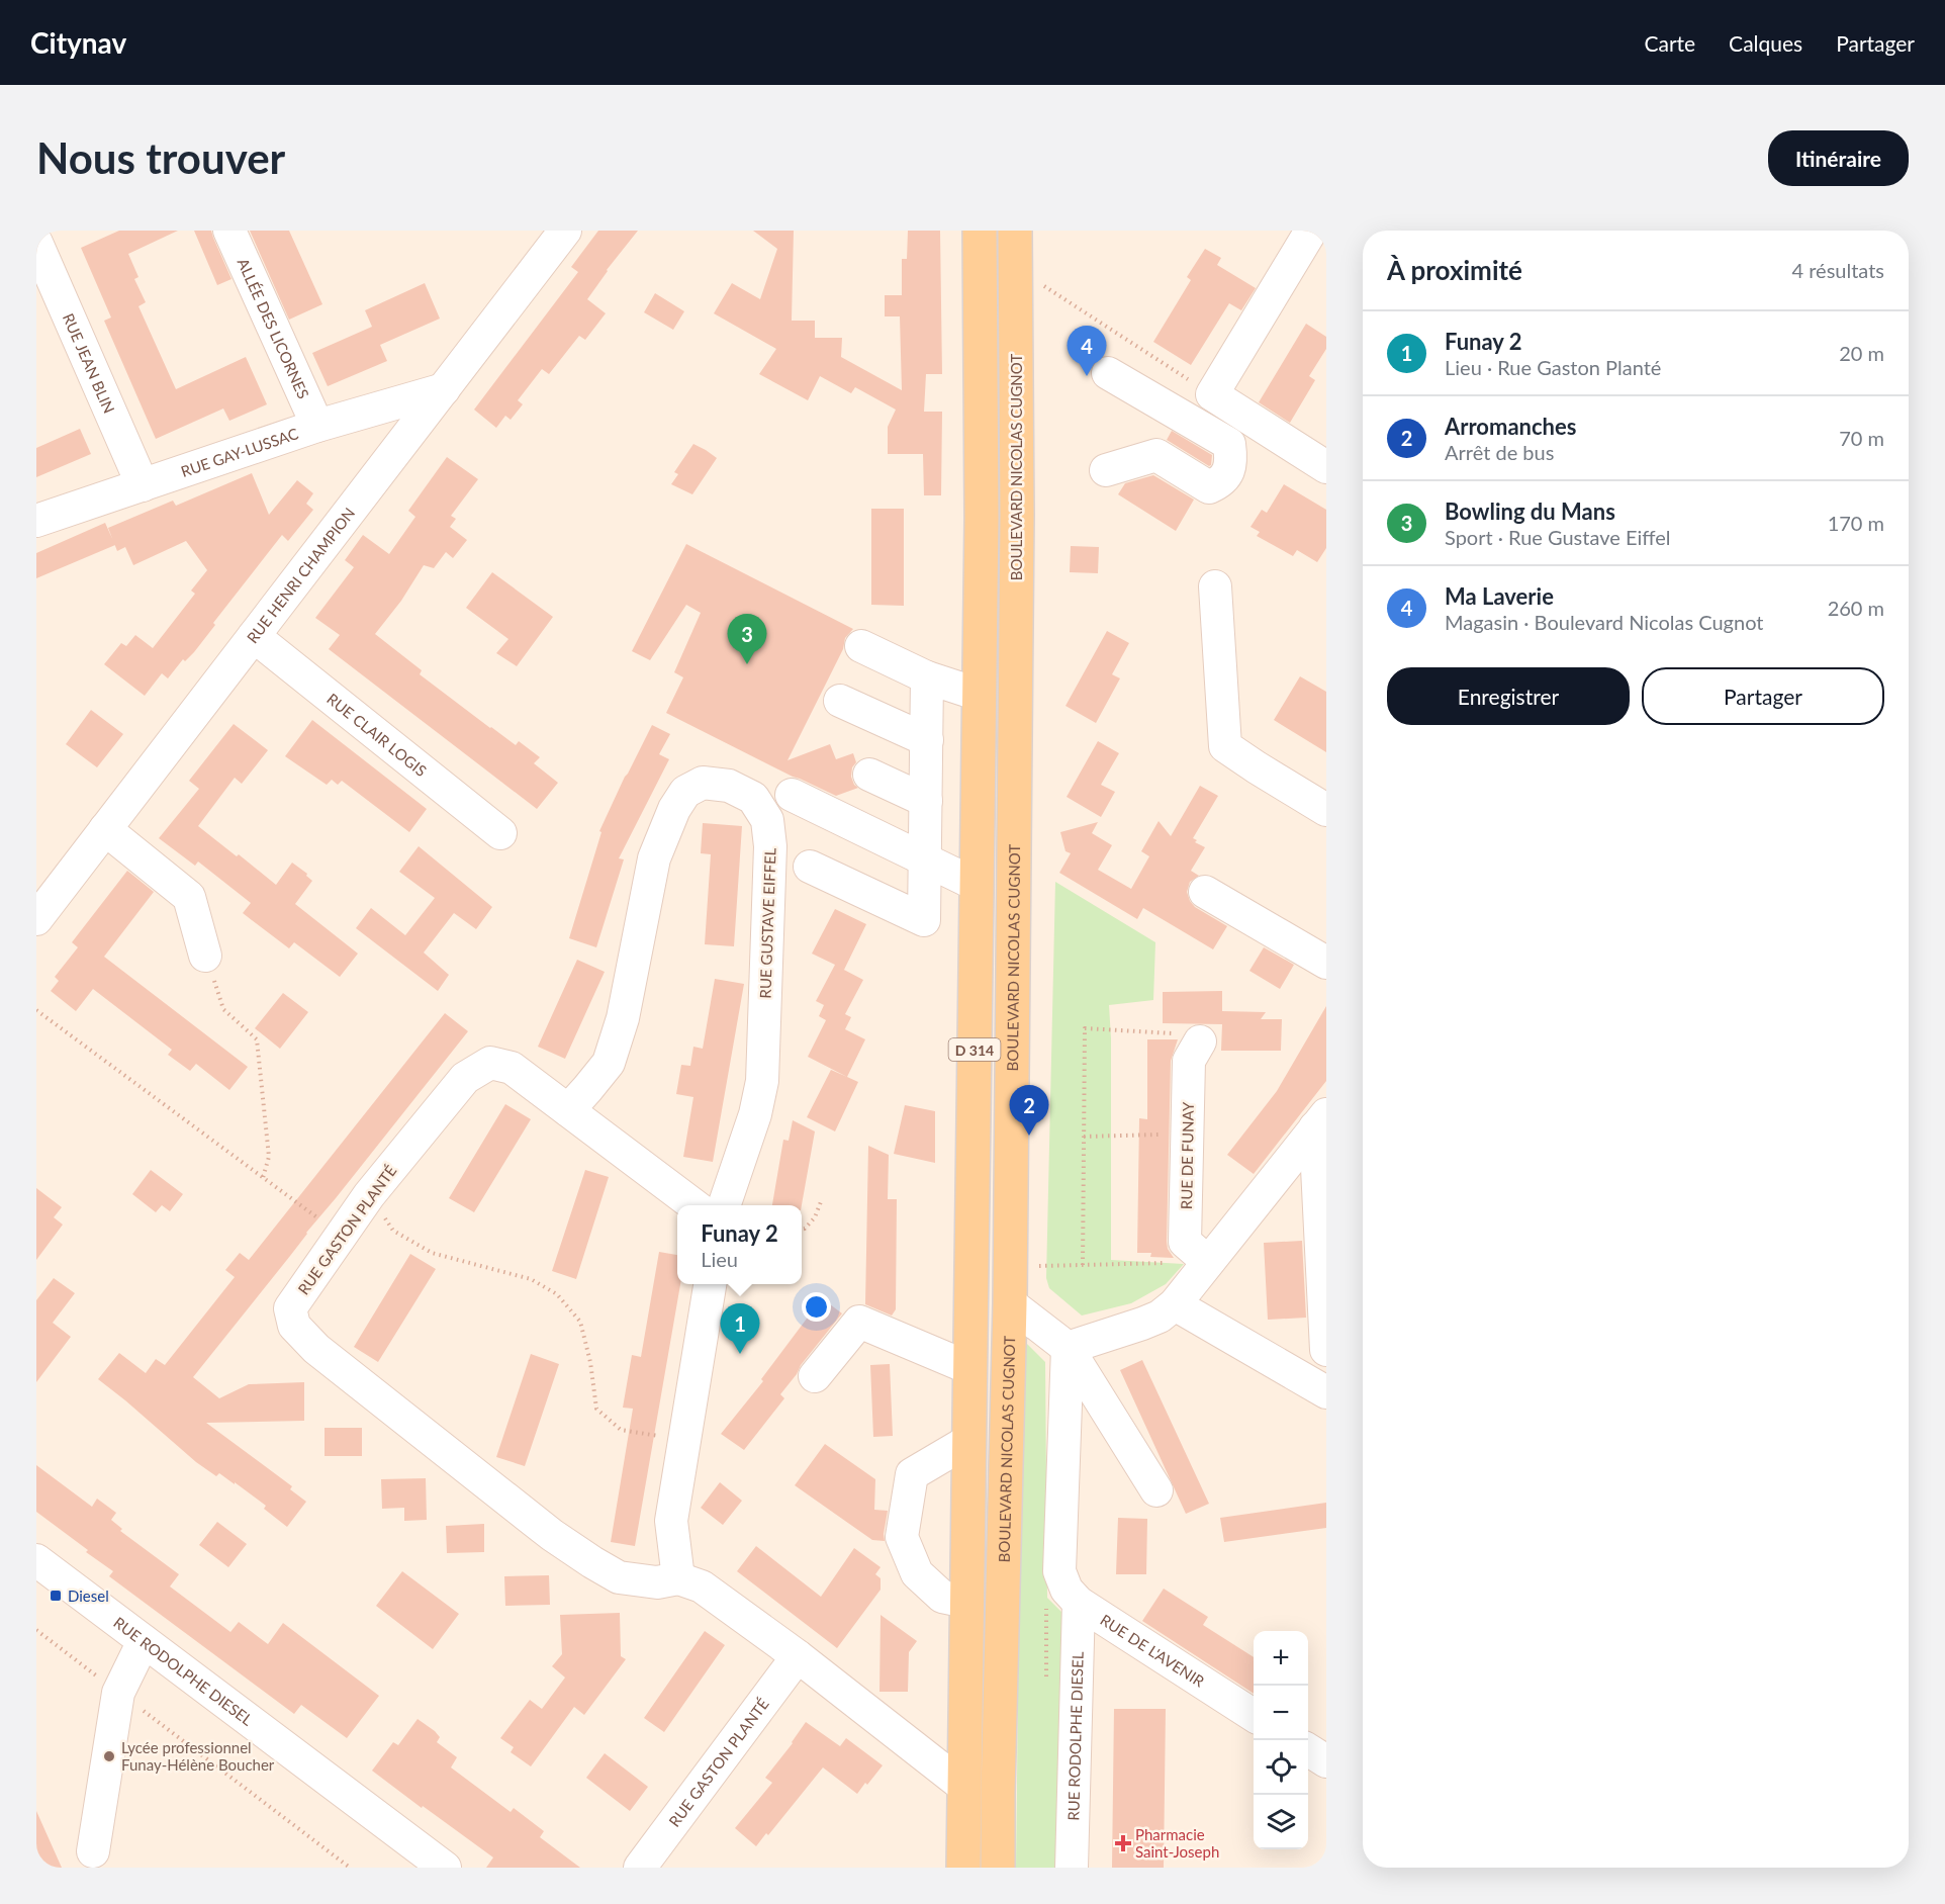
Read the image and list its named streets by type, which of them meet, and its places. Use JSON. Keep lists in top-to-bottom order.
{
  "streets": {
    "main road": ["BOULEVARD NICOLAS CUGNOT", "D 314"],
    "street": [
      "ALLÉE DES LICORNES",
      "RUE JEAN BLIN",
      "RUE GAY-LUSSAC",
      "RUE HENRI CHAMPION",
      "RUE CLAIR LOGIS",
      "RUE GUSTAVE EIFFEL",
      "RUE DE FUNAY",
      "RUE GASTON PLANTÉ",
      "RUE DE L'AVENIR",
      "RUE RODOLPHE DIESEL"
    ]
  },
  "crossings": [
    ["ALLÉE DES LICORNES", "RUE GAY-LUSSAC"],
    ["RUE JEAN BLIN", "RUE GAY-LUSSAC"],
    ["RUE GAY-LUSSAC", "RUE HENRI CHAMPION"],
    ["RUE HENRI CHAMPION", "RUE CLAIR LOGIS"],
    ["RUE GUSTAVE EIFFEL", "RUE GASTON PLANTÉ"],
    ["D 314", "RUE GASTON PLANTÉ"],
    ["RUE DE L'AVENIR", "RUE RODOLPHE DIESEL"]
  ],
  "places": {
    "transit": ["Diesel"],
    "other": ["Lycée professionnel Funay-Hélène Boucher"],
    "health": ["Pharmacie Saint-Joseph"]
  },
  "page": {
    "header": "Citynav",
    "nav": ["Carte", "Calques", "Partager"],
    "buttons": [
      "Itinéraire",
      ["Enregistrer", "Partager"]
    ],
    "title": "Nous trouver",
    "heading": ["À proximité", "4 résultats"],
    "list": [
      {
        "mark": "1",
        "name": "Funay 2",
        "note": "Lieu · Rue Gaston Planté",
        "value": "20 m"
      },
      {
        "mark": "2",
        "name": "Arromanches",
        "note": "Arrêt de bus",
        "value": "70 m"
      },
      {
        "mark": "3",
        "name": "Bowling du Mans",
        "note": "Sport · Rue Gustave Eiffel",
        "value": "170 m"
      },
      {
        "mark": "4",
        "name": "Ma Laverie",
        "note": "Magasin · Boulevard Nicolas Cugnot",
        "value": "260 m"
      }
    ],
    "pins": [
      "4",
      "3",
      "2",
      "1"
    ],
    "popup": ["Funay 2", "Lieu"],
    "map_buttons": ["+", "−"]
  }
}
